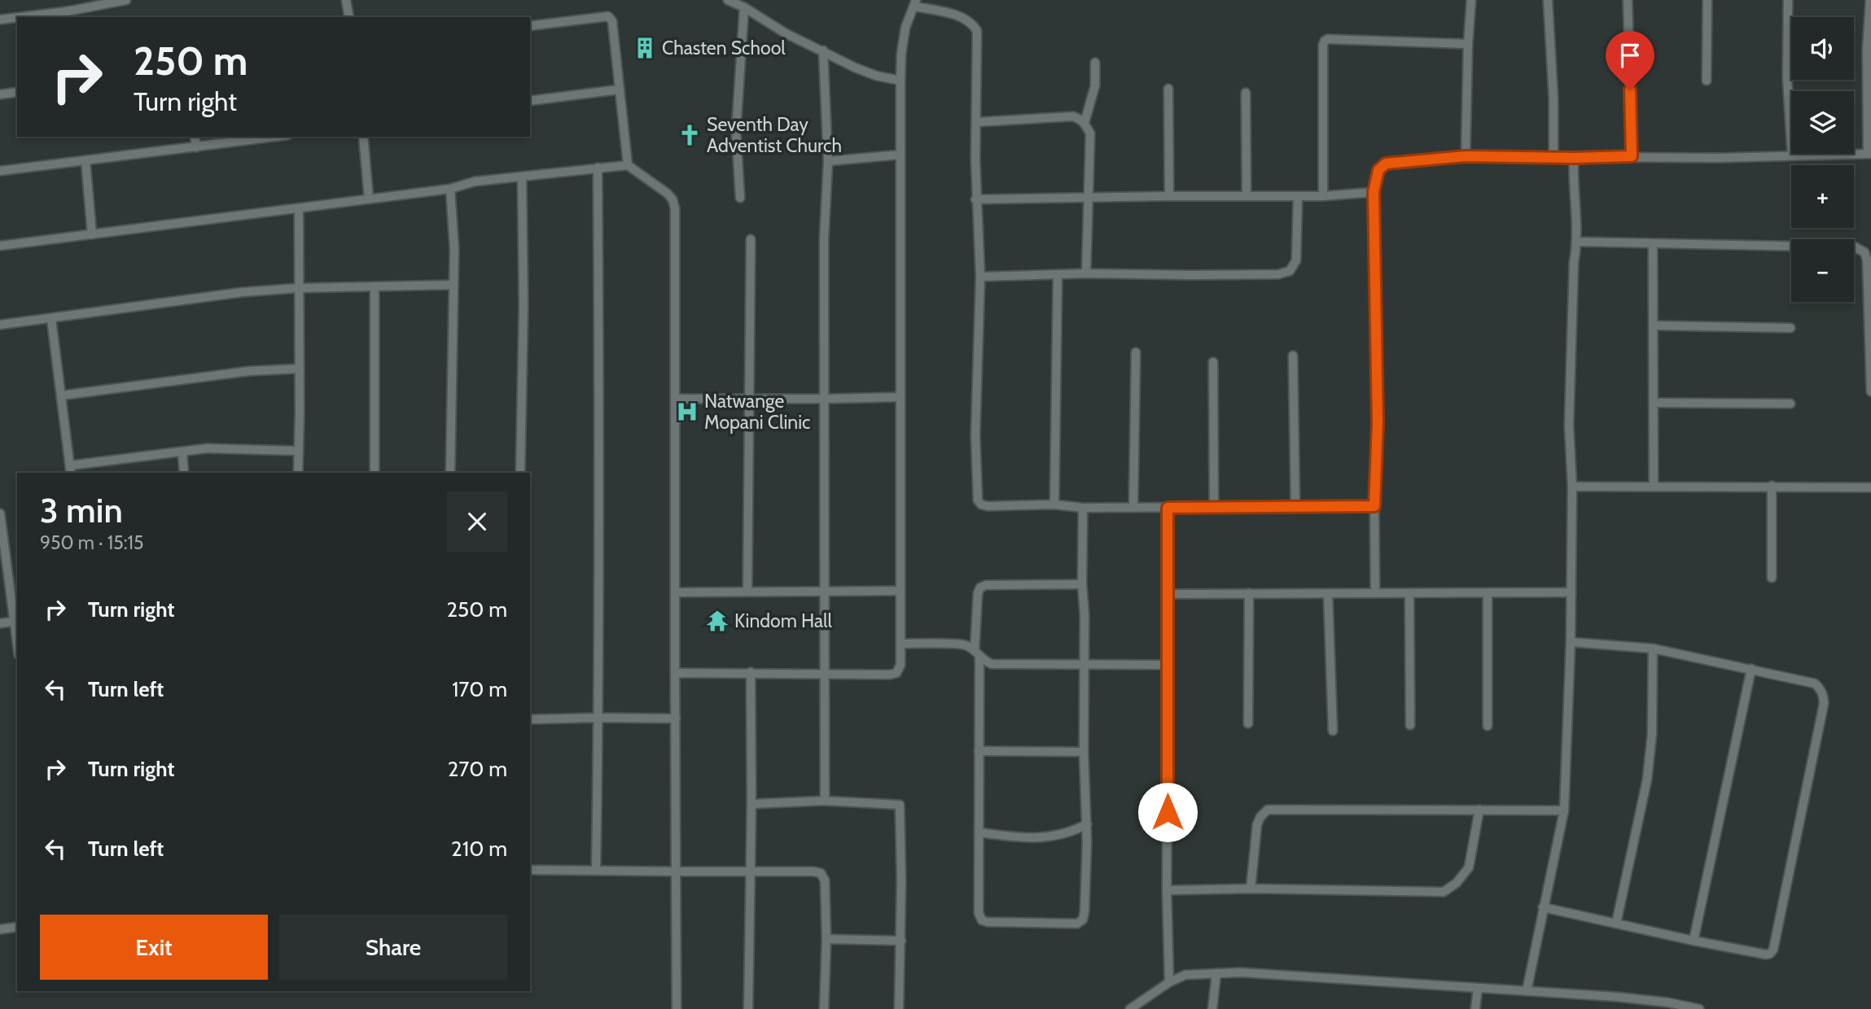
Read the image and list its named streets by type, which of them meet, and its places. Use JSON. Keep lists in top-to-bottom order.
{
  "places": {
    "building": ["Chasten School"],
    "church": ["Seventh Day Adventist Church"],
    "hospital": ["Natwange Mopani Clinic"],
    "temple": ["Kindom Hall"]
  },
  "page": {
    "map_buttons": ["+", "−"],
    "turn": ["250 m", "Turn right"],
    "heading": ["3 min", "950 m · 15:15"],
    "list": [
      {
        "name": "Turn right",
        "value": "250 m"
      },
      {
        "name": "Turn left",
        "value": "170 m"
      },
      {
        "name": "Turn right",
        "value": "270 m"
      },
      {
        "name": "Turn left",
        "value": "210 m"
      }
    ],
    "buttons": ["Exit", "Share"]
  }
}
